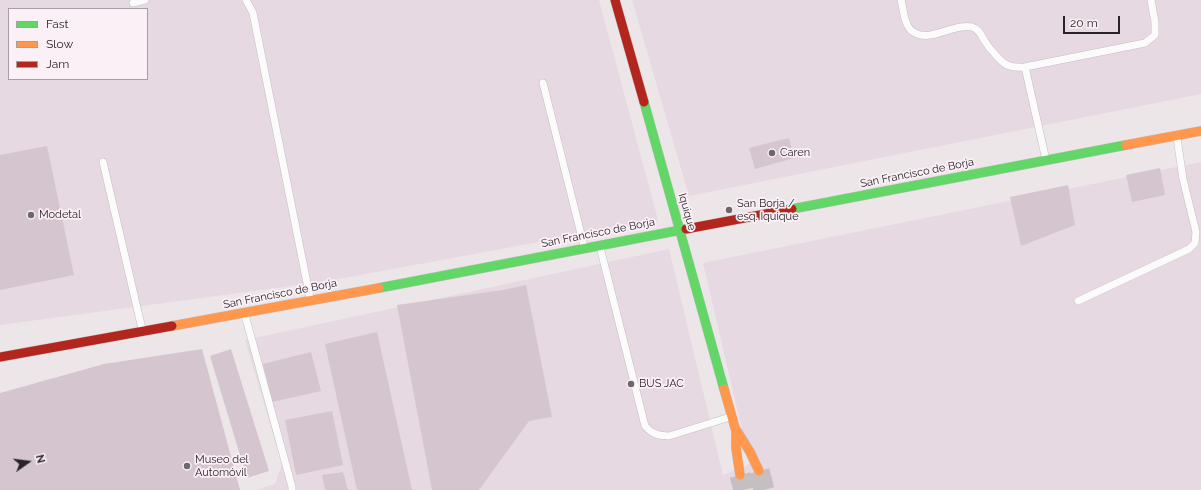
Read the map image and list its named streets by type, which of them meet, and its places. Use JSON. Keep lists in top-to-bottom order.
{
  "streets": {
    "street": ["San Francisco de Borja", "Iquique"]
  },
  "crossings": [
    ["San Francisco de Borja", "Iquique"]
  ],
  "places": [
    "Caren",
    "San Borja / esq. Iquique",
    "Modetal",
    "BUS JAC",
    "Museo del Automóvil"
  ],
  "legend": ["Fast", "Slow", "Jam"],
  "scale_bar": "20 m",
  "north": "right"
}
